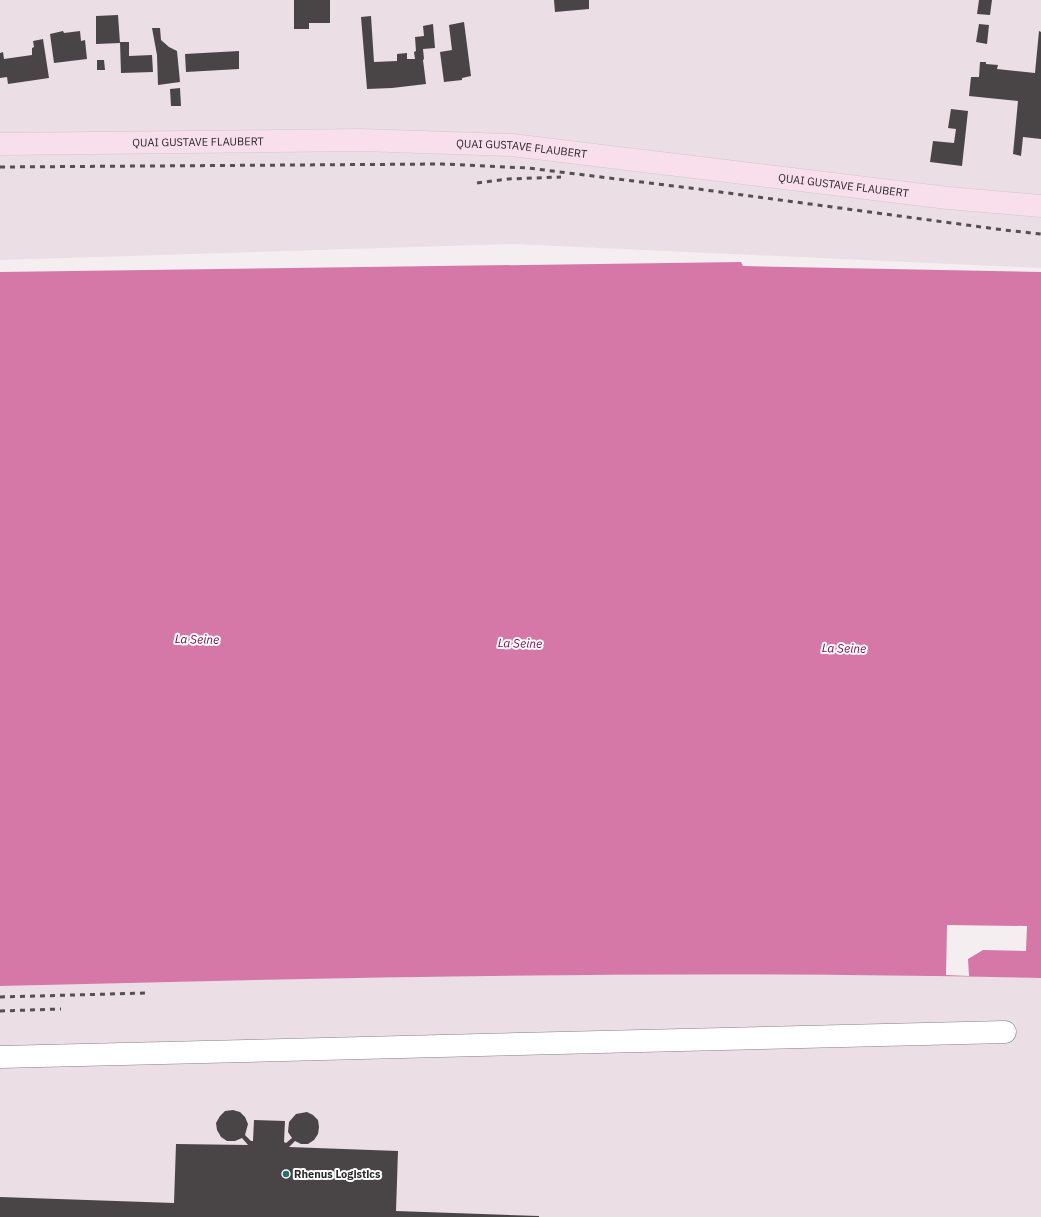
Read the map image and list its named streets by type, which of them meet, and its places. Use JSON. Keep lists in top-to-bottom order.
{
  "streets": {
    "main road": ["QUAI GUSTAVE FLAUBERT"]
  },
  "water": ["La Seine"],
  "places": ["Rhenus Logistics"]
}
